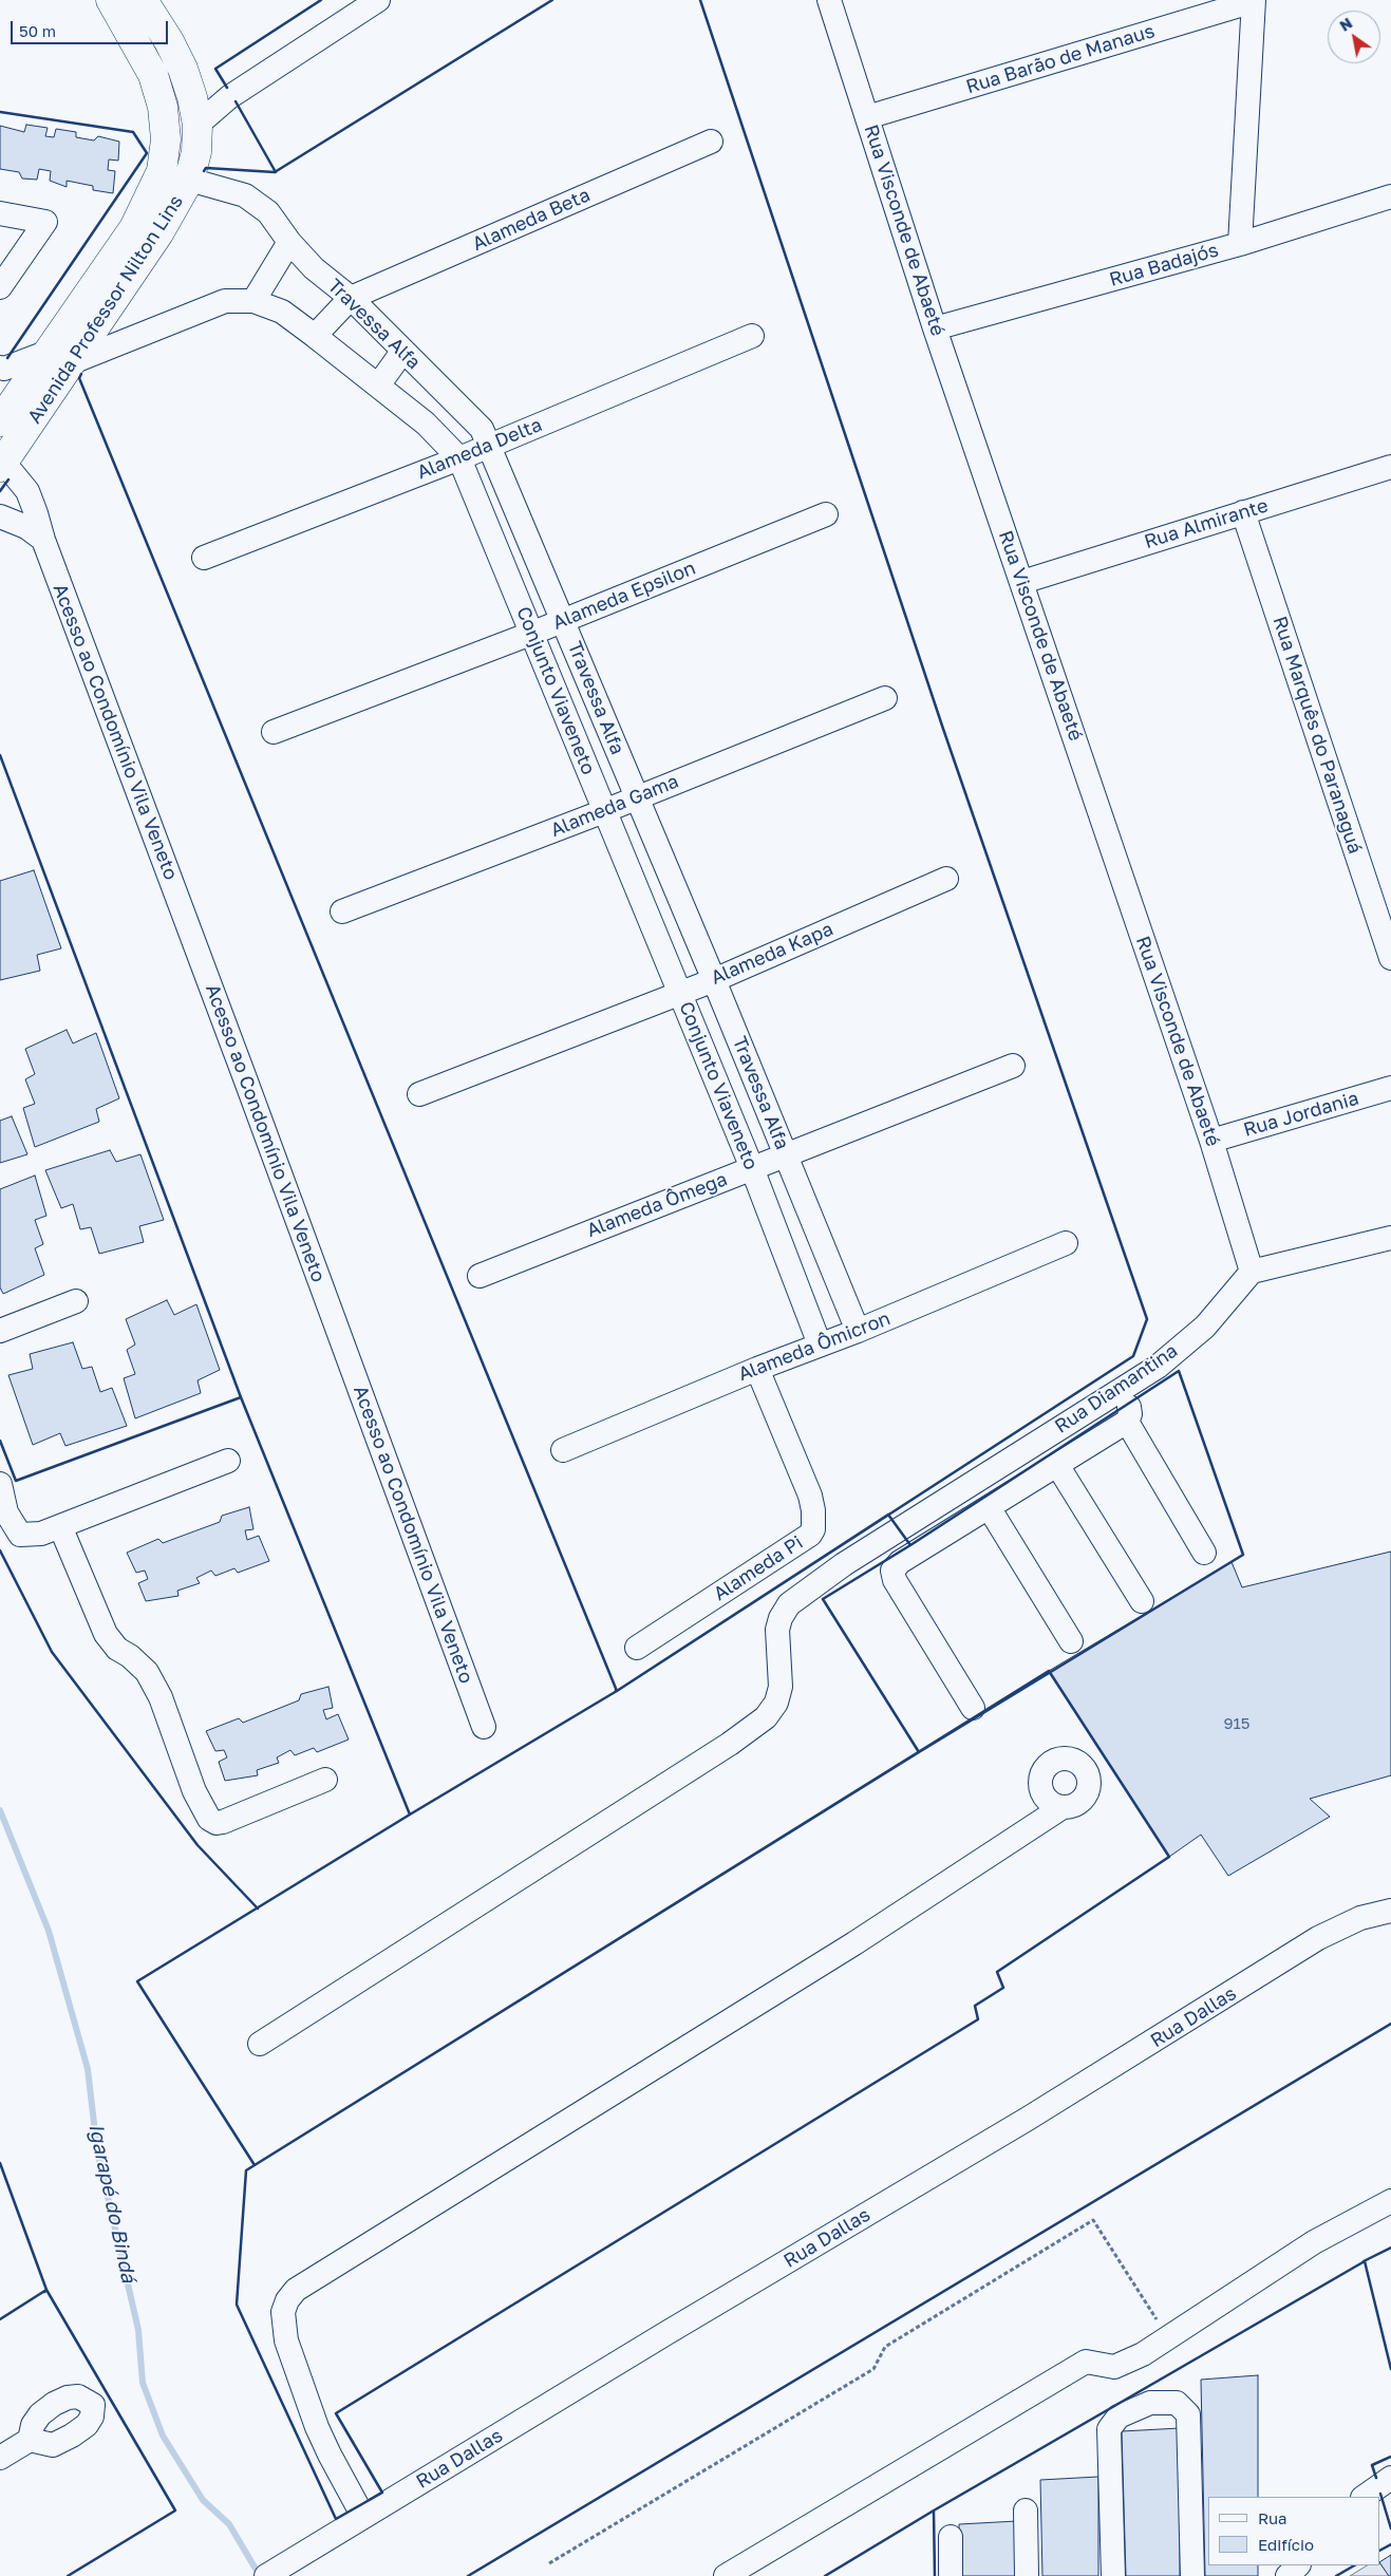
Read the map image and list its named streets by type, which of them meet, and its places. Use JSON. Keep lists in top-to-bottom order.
{
  "streets": {
    "main road": ["Avenida Professor Nilton Lins"],
    "street": [
      "Rua Barão de Manaus",
      "Alameda Beta",
      "Rua Visconde de Abaeté",
      "Rua Badajós",
      "Travessa Alfa",
      "Alameda Delta",
      "Rua Almirante",
      "Alameda Epsilon",
      "Conjunto Viaveneto",
      "Acesso ao Condomínio Vila Veneto",
      "Rua Marquês do Paranaguá",
      "Alameda Gama",
      "Alameda Kapa",
      "Rua Jordania",
      "Alameda Ômega",
      "Alameda Ômicron",
      "Rua Diamantina",
      "Alameda Pi",
      "Rua Dallas"
    ]
  },
  "crossings": [
    ["Rua Barão de Manaus", "Rua Visconde de Abaeté"],
    ["Alameda Beta", "Travessa Alfa"],
    ["Rua Visconde de Abaeté", "Rua Badajós"],
    ["Rua Visconde de Abaeté", "Rua Almirante"],
    ["Rua Visconde de Abaeté", "Rua Jordania"],
    ["Rua Visconde de Abaeté", "Rua Diamantina"],
    ["Avenida Professor Nilton Lins", "Travessa Alfa"],
    ["Avenida Professor Nilton Lins", "Conjunto Viaveneto"],
    ["Avenida Professor Nilton Lins", "Acesso ao Condomínio Vila Veneto"],
    ["Travessa Alfa", "Alameda Delta"],
    ["Travessa Alfa", "Alameda Epsilon"],
    ["Travessa Alfa", "Alameda Gama"],
    ["Travessa Alfa", "Alameda Kapa"],
    ["Travessa Alfa", "Alameda Ômega"],
    ["Travessa Alfa", "Alameda Ômicron"],
    ["Alameda Delta", "Conjunto Viaveneto"],
    ["Rua Almirante", "Rua Marquês do Paranaguá"],
    ["Alameda Epsilon", "Conjunto Viaveneto"],
    ["Conjunto Viaveneto", "Alameda Gama"],
    ["Conjunto Viaveneto", "Alameda Kapa"],
    ["Conjunto Viaveneto", "Alameda Ômega"],
    ["Conjunto Viaveneto", "Alameda Ômicron"],
    ["Alameda Ômicron", "Alameda Pi"]
  ],
  "water": ["Igarapé do Bindá"],
  "house_numbers": ["915"],
  "legend": ["Rua", "Edifício"],
  "scale_bar": "50 m",
  "north": "top left"
}
